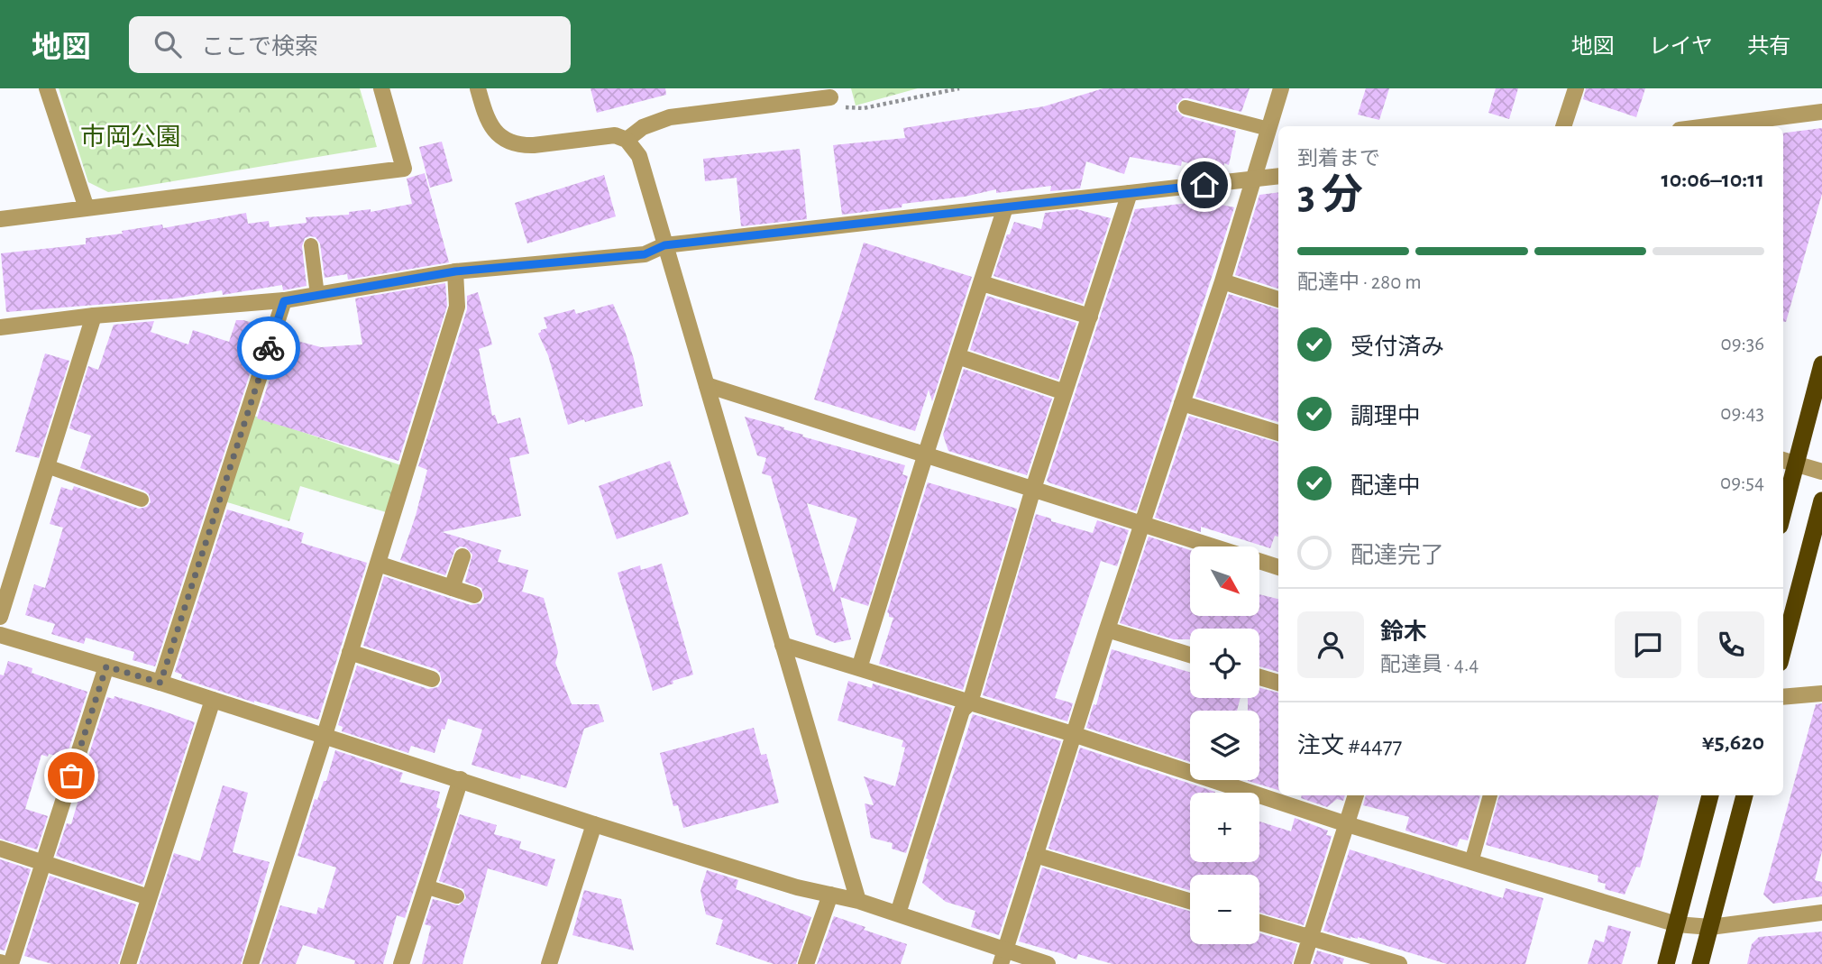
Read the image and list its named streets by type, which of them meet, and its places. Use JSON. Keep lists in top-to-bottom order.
{
  "parks": ["市岡公園"],
  "north": "bottom right",
  "page": {
    "header": "地図",
    "search": "ここで検索",
    "nav": ["地図", "レイヤ", "共有"],
    "heading": ["3 分", "到着まで", "10:06–10:11"],
    "panel": [
      "鈴木",
      "配達員 · 4.4",
      "注文 #4477",
      "¥5,620"
    ],
    "bar": "配達中 · 280 m",
    "list": [
      ["受付済み", "09:36"],
      ["調理中", "09:43"],
      ["配達中", "09:54"],
      "配達完了"
    ],
    "map_buttons": ["+", "−"]
  }
}
